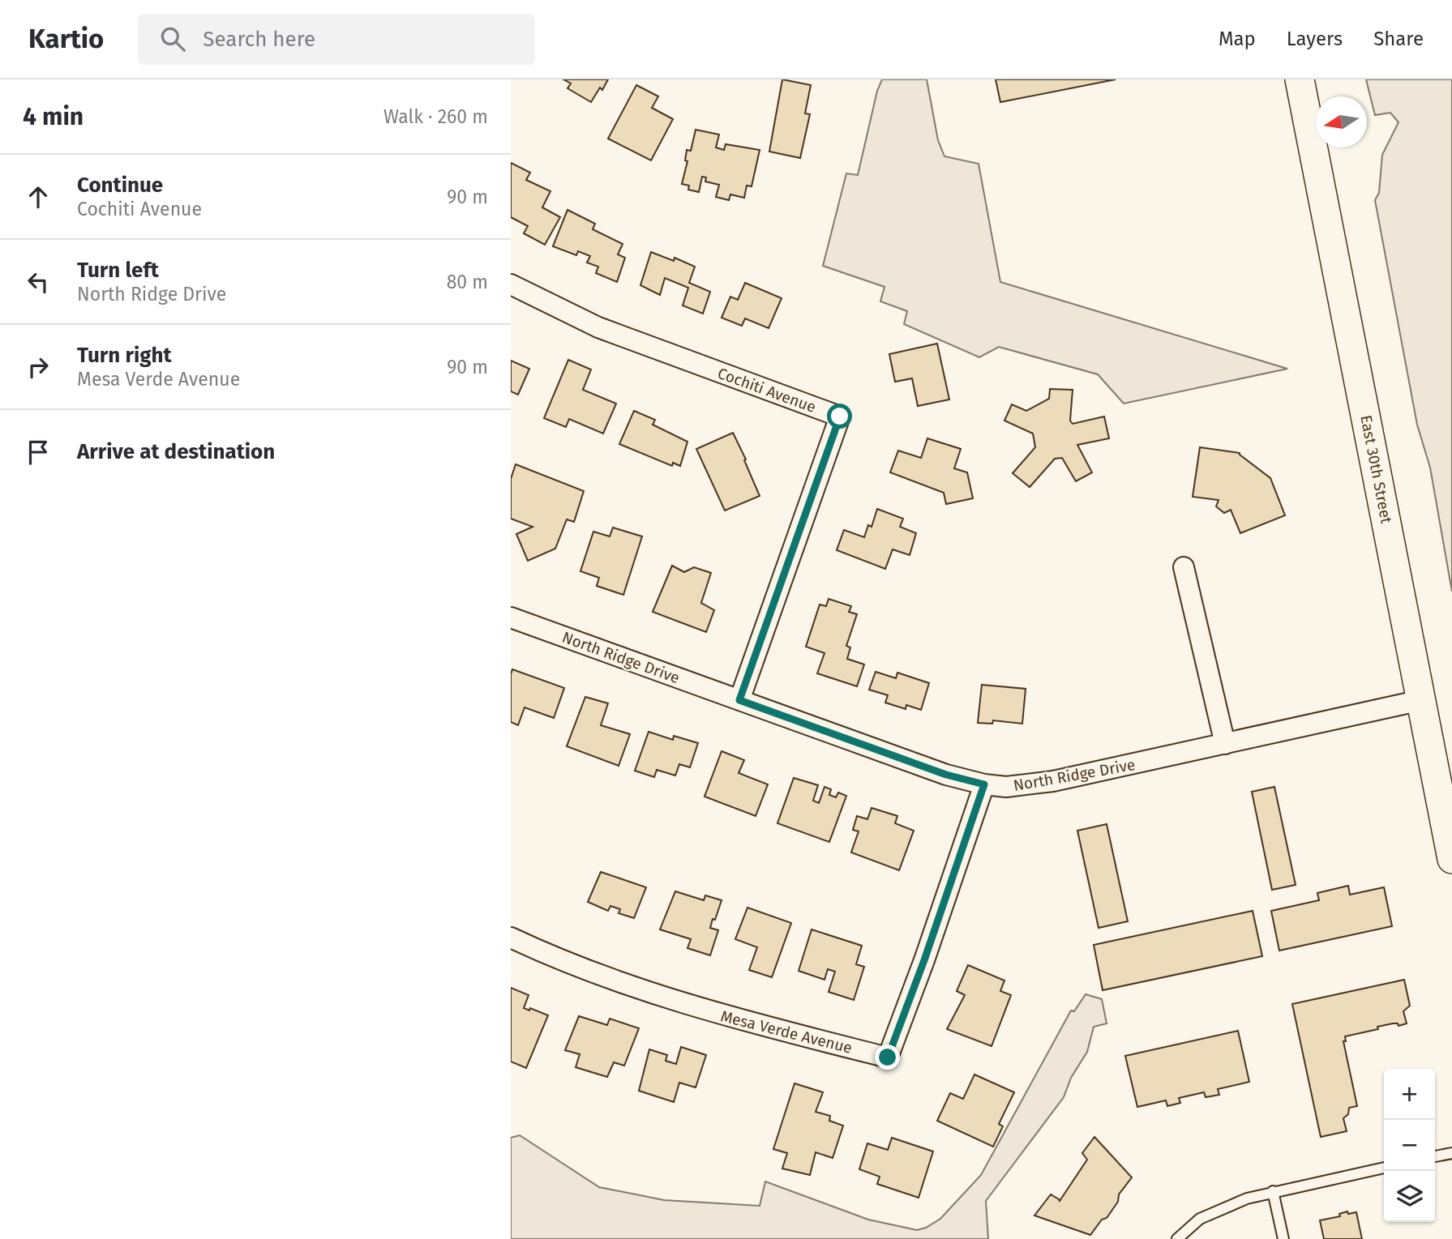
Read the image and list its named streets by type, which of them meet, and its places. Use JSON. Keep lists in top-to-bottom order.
{
  "streets": {
    "main road": ["East 30th Street"],
    "street": ["Cochiti Avenue", "North Ridge Drive", "Mesa Verde Avenue"]
  },
  "crossings": [
    ["Cochiti Avenue", "North Ridge Drive"],
    ["East 30th Street", "North Ridge Drive"],
    ["North Ridge Drive", "Mesa Verde Avenue"]
  ],
  "north": "left",
  "page": {
    "header": "Kartio",
    "search": "Search here",
    "nav": ["Map", "Layers", "Share"],
    "heading": ["4 min", "Walk · 260 m"],
    "list": [
      ["Continue", "Cochiti Avenue", "90 m"],
      ["Turn left", "North Ridge Drive", "80 m"],
      ["Turn right", "Mesa Verde Avenue", "90 m"],
      "Arrive at destination"
    ],
    "map_buttons": ["+", "−"]
  }
}
